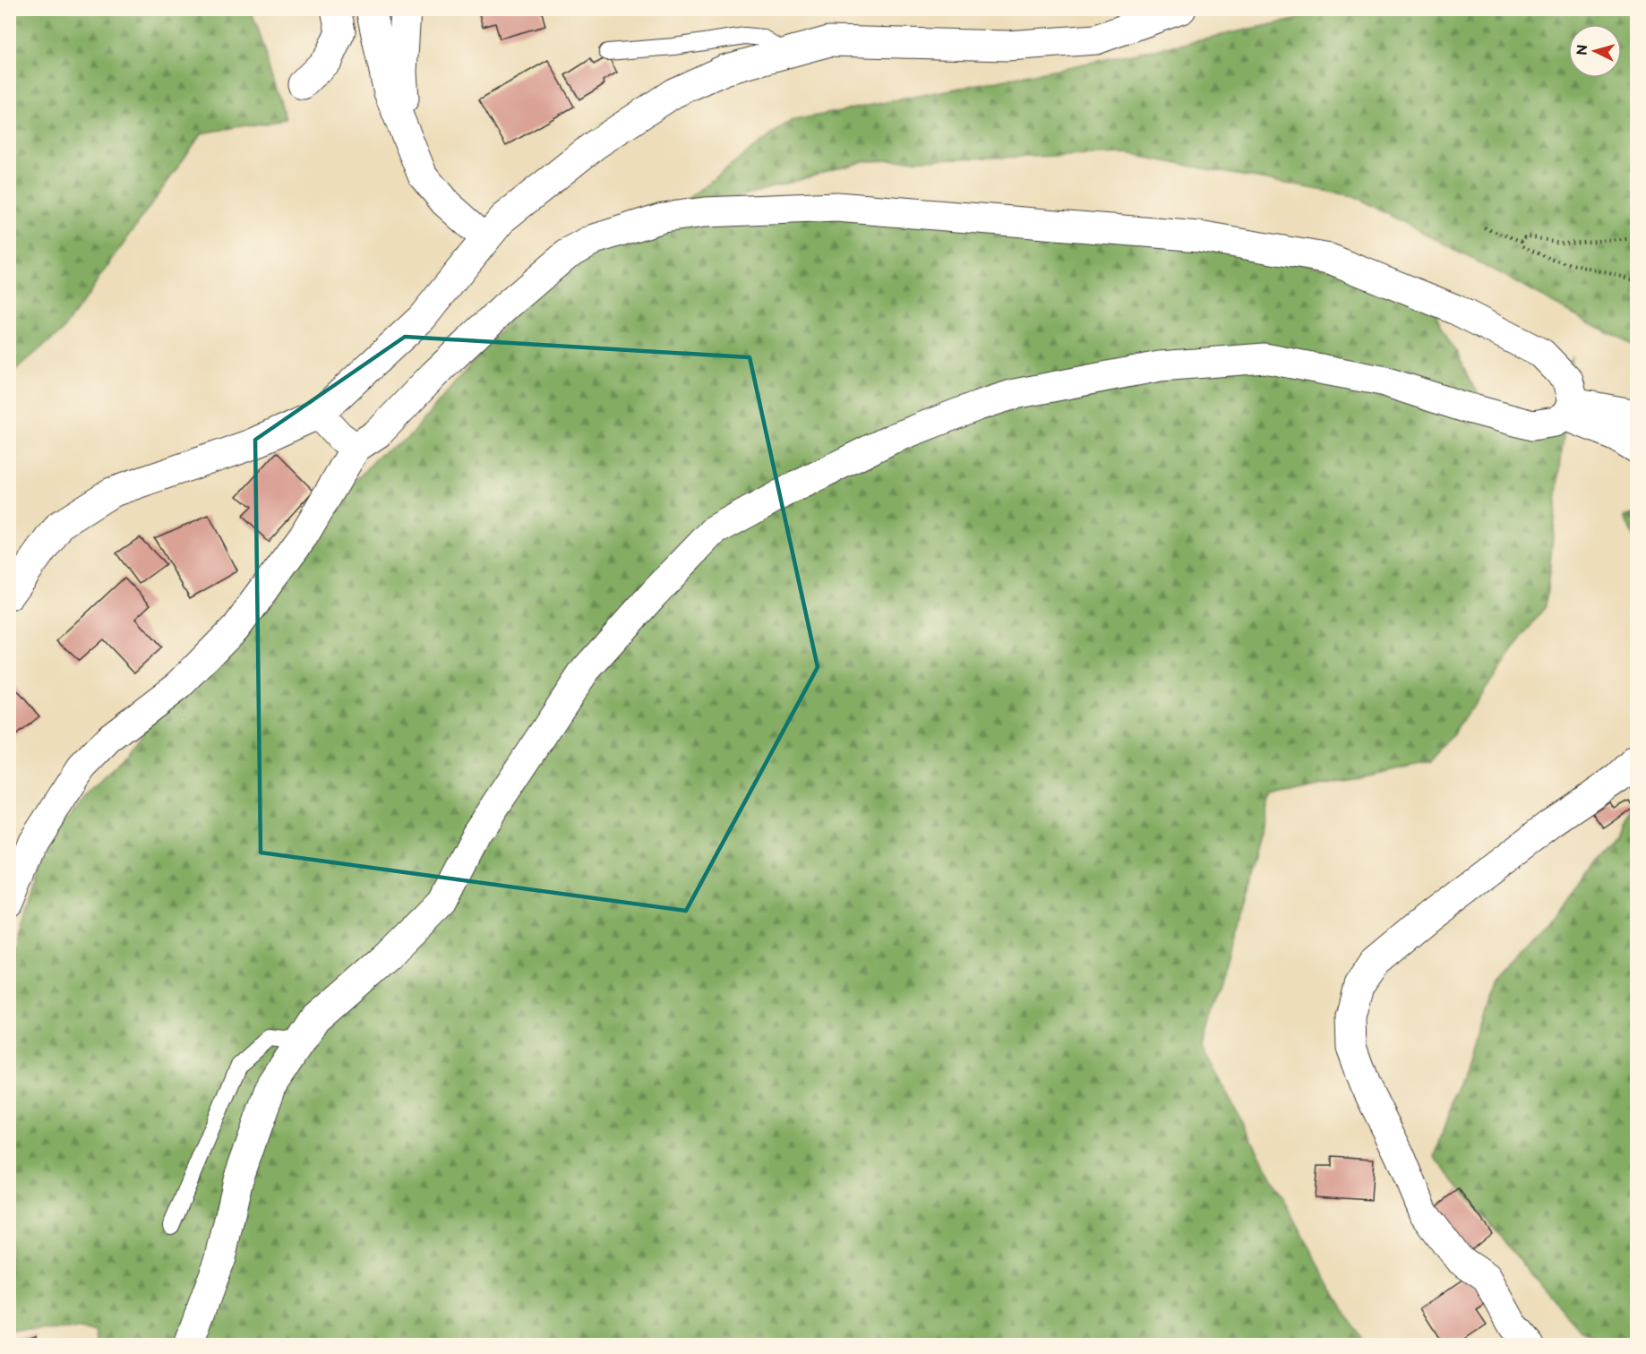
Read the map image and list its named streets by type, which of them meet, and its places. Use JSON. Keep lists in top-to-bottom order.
{
  "north": "left"
}
